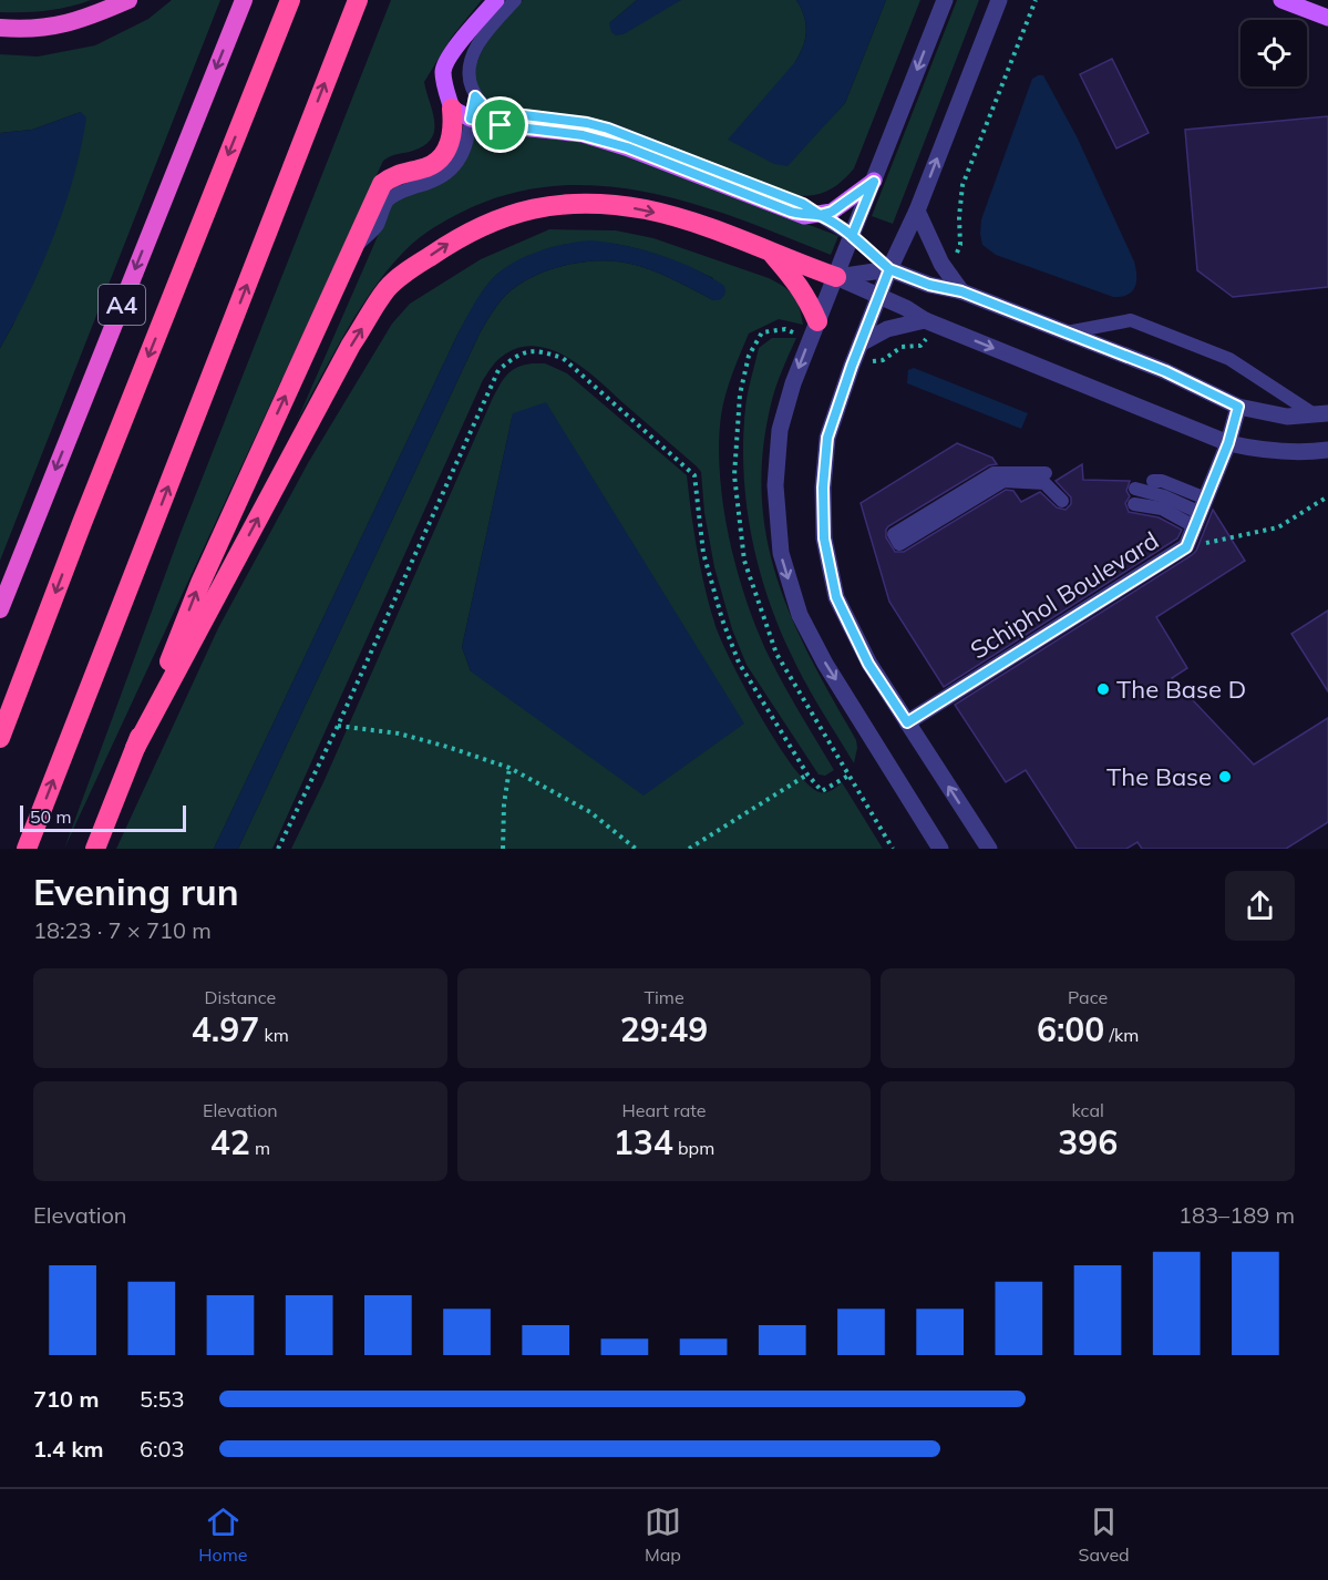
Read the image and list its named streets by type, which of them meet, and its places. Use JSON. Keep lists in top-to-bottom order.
{
  "streets": {
    "highway": ["A4"],
    "street": ["Schiphol Boulevard"]
  },
  "places": ["The Base D", "The Base"],
  "scale_bar": "50 m",
  "page": {
    "scale": "50 m",
    "heading": ["Evening run", "18:23 · 7 × 710 m"],
    "stats": [
      ["Distance", "4.97 km"],
      ["Time", "29:49"],
      ["Pace", "6:00 /km"],
      ["Elevation", "42 m"],
      ["Heart rate", "134 bpm"],
      ["kcal", "396"]
    ],
    "chart": ["Elevation", "183–189 m"],
    "list": [
      {
        "name": "710 m",
        "note": "5:53"
      },
      {
        "name": "1.4 km",
        "note": "6:03"
      }
    ],
    "tabs": ["Home", "Map", "Saved"]
  }
}
